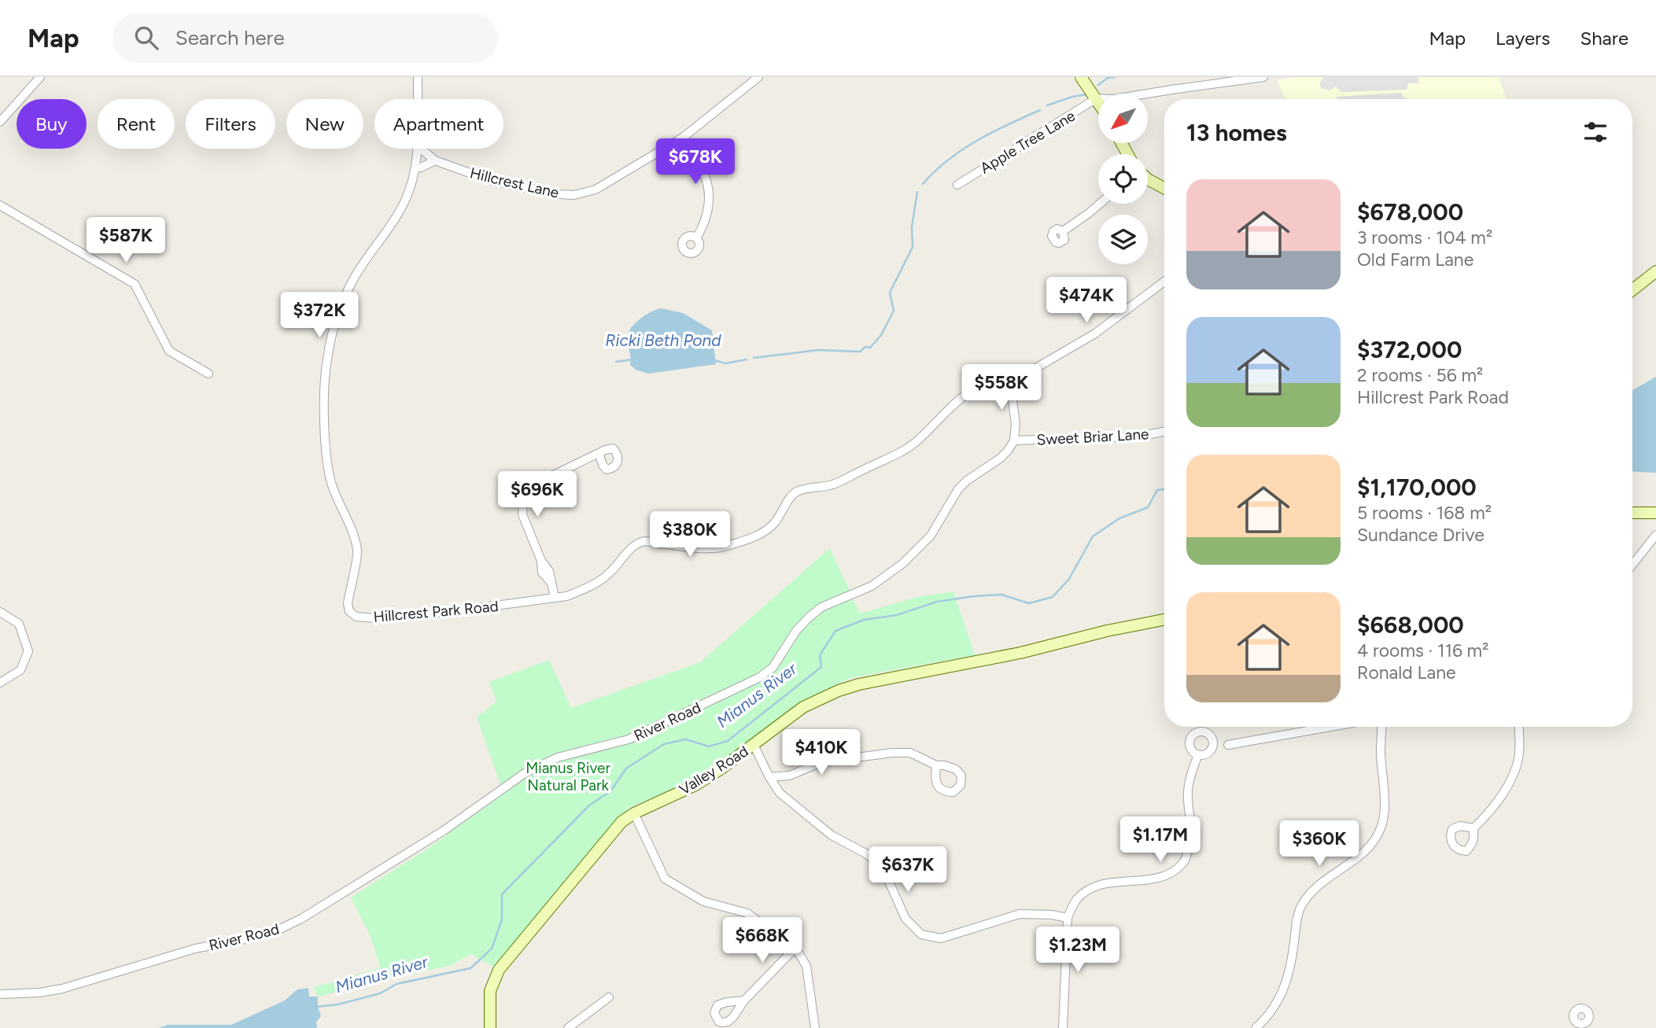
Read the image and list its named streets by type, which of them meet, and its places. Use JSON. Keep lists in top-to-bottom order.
{
  "streets": {
    "street": [
      "Apple Tree Lane",
      "Hillcrest Lane",
      "Sweet Briar Lane",
      "Hillcrest Park Road",
      "River Road",
      "Valley Road"
    ]
  },
  "crossings": [
    ["Sweet Briar Lane", "River Road"]
  ],
  "water": ["Ricki Beth Pond", "Mianus River"],
  "parks": ["Mianus River Natural Park"],
  "north": "bottom left",
  "page": {
    "header": "Map",
    "search": "Search here",
    "nav": ["Map", "Layers", "Share"],
    "chip": [
      "Buy",
      "Rent",
      "Filters",
      "New",
      "Apartment"
    ],
    "heading": "13 homes",
    "price": [
      "$678K",
      "$587K",
      "$474K",
      "$372K",
      "$558K",
      "$696K",
      "$380K",
      "$410K",
      "$1.17M",
      "$360K",
      "$637K",
      "$668K",
      "$1.23M"
    ],
    "list": [
      {
        "name": "$678,000",
        "note": "3 rooms · 104 m² · Old Farm Lane"
      },
      {
        "name": "$372,000",
        "note": "2 rooms · 56 m² · Hillcrest Park Road"
      },
      {
        "name": "$1,170,000",
        "note": "5 rooms · 168 m² · Sundance Drive"
      },
      {
        "name": "$668,000",
        "note": "4 rooms · 116 m² · Ronald Lane"
      }
    ]
  }
}
